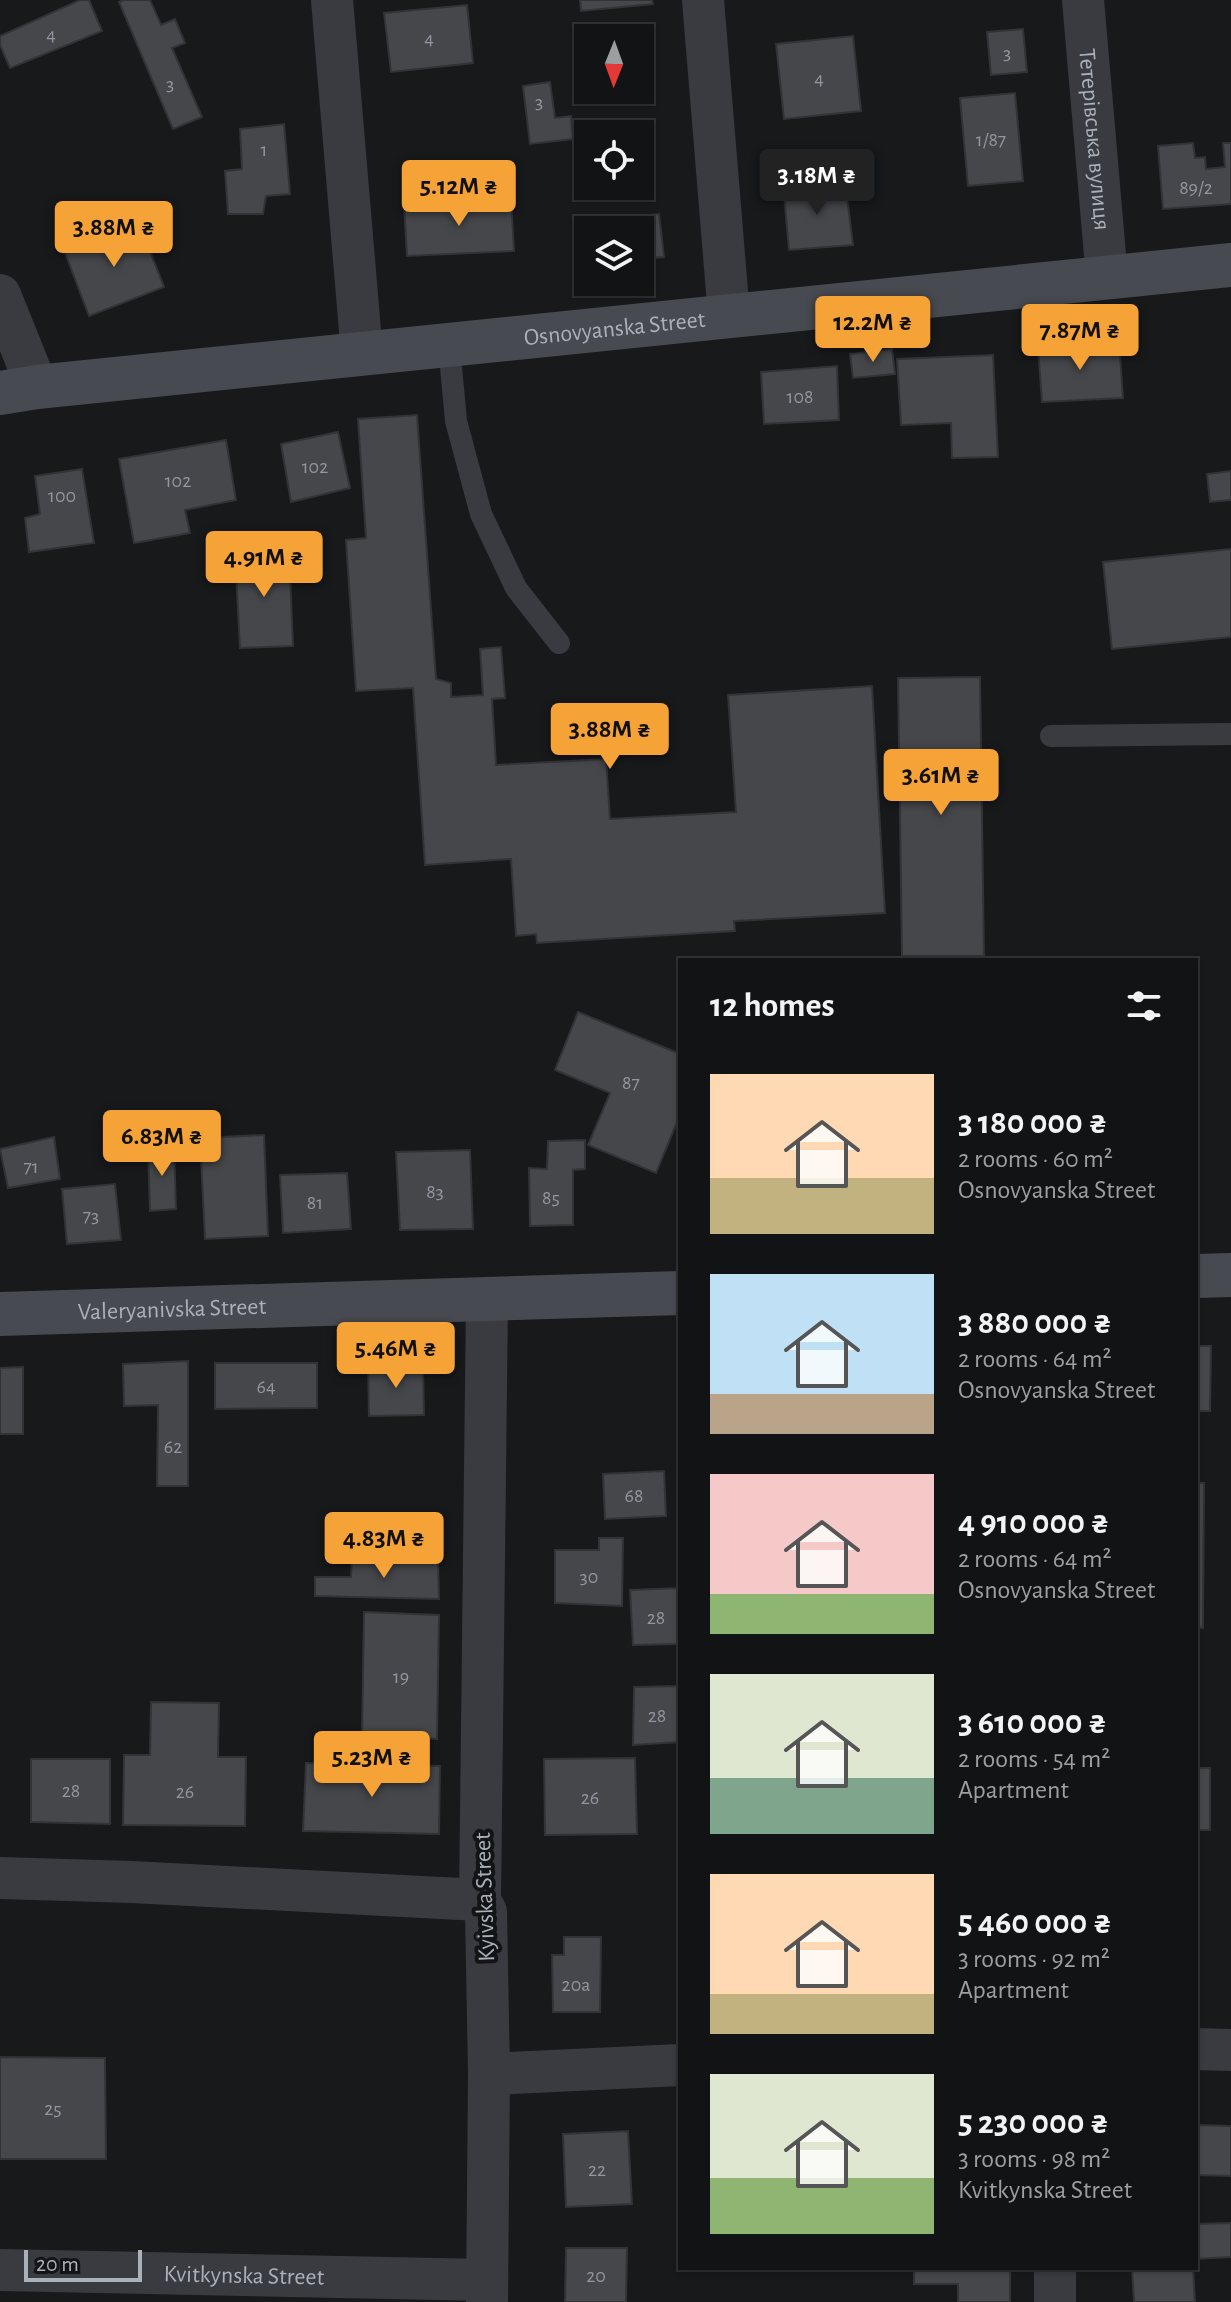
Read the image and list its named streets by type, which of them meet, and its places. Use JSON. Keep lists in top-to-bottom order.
{
  "streets": {
    "street": [
      "Тетерівська вулиця",
      "Osnovyanska Street",
      "Valeryanivska Street",
      "Kyivska Street",
      "Kvitkynska Street"
    ]
  },
  "crossings": [
    ["Тетерівська вулиця", "Osnovyanska Street"],
    ["Valeryanivska Street", "Kyivska Street"],
    ["Kyivska Street", "Kvitkynska Street"]
  ],
  "house_numbers": [
    "4",
    "4",
    "3",
    "4",
    "3",
    "3",
    "1/87",
    "1",
    "89/2",
    "108",
    "102",
    "102",
    "100",
    "87",
    "71",
    "83",
    "85",
    "81",
    "73",
    "64",
    "62",
    "68",
    "30",
    "28",
    "19",
    "28",
    "28",
    "26",
    "26",
    "20а",
    "25",
    "22",
    "20"
  ],
  "scale_bar": "20 m",
  "north": "bottom",
  "page": {
    "price": [
      "3.18M ₴",
      "5.12M ₴",
      "3.88M ₴",
      "12.2M ₴",
      "7.87M ₴",
      "4.91M ₴",
      "3.88M ₴",
      "3.61M ₴",
      "6.83M ₴",
      "5.46M ₴",
      "4.83M ₴",
      "5.23M ₴"
    ],
    "heading": "12 homes",
    "list": [
      {
        "name": "3 180 000 ₴",
        "note": "2 rooms · 60 m² · Osnovyanska Street"
      },
      {
        "name": "3 880 000 ₴",
        "note": "2 rooms · 64 m² · Osnovyanska Street"
      },
      {
        "name": "4 910 000 ₴",
        "note": "2 rooms · 64 m² · Osnovyanska Street"
      },
      {
        "name": "3 610 000 ₴",
        "note": "2 rooms · 54 m² · Apartment"
      },
      {
        "name": "5 460 000 ₴",
        "note": "3 rooms · 92 m² · Apartment"
      },
      {
        "name": "5 230 000 ₴",
        "note": "3 rooms · 98 m² · Kvitkynska Street"
      }
    ],
    "scale": "20 m"
  }
}
